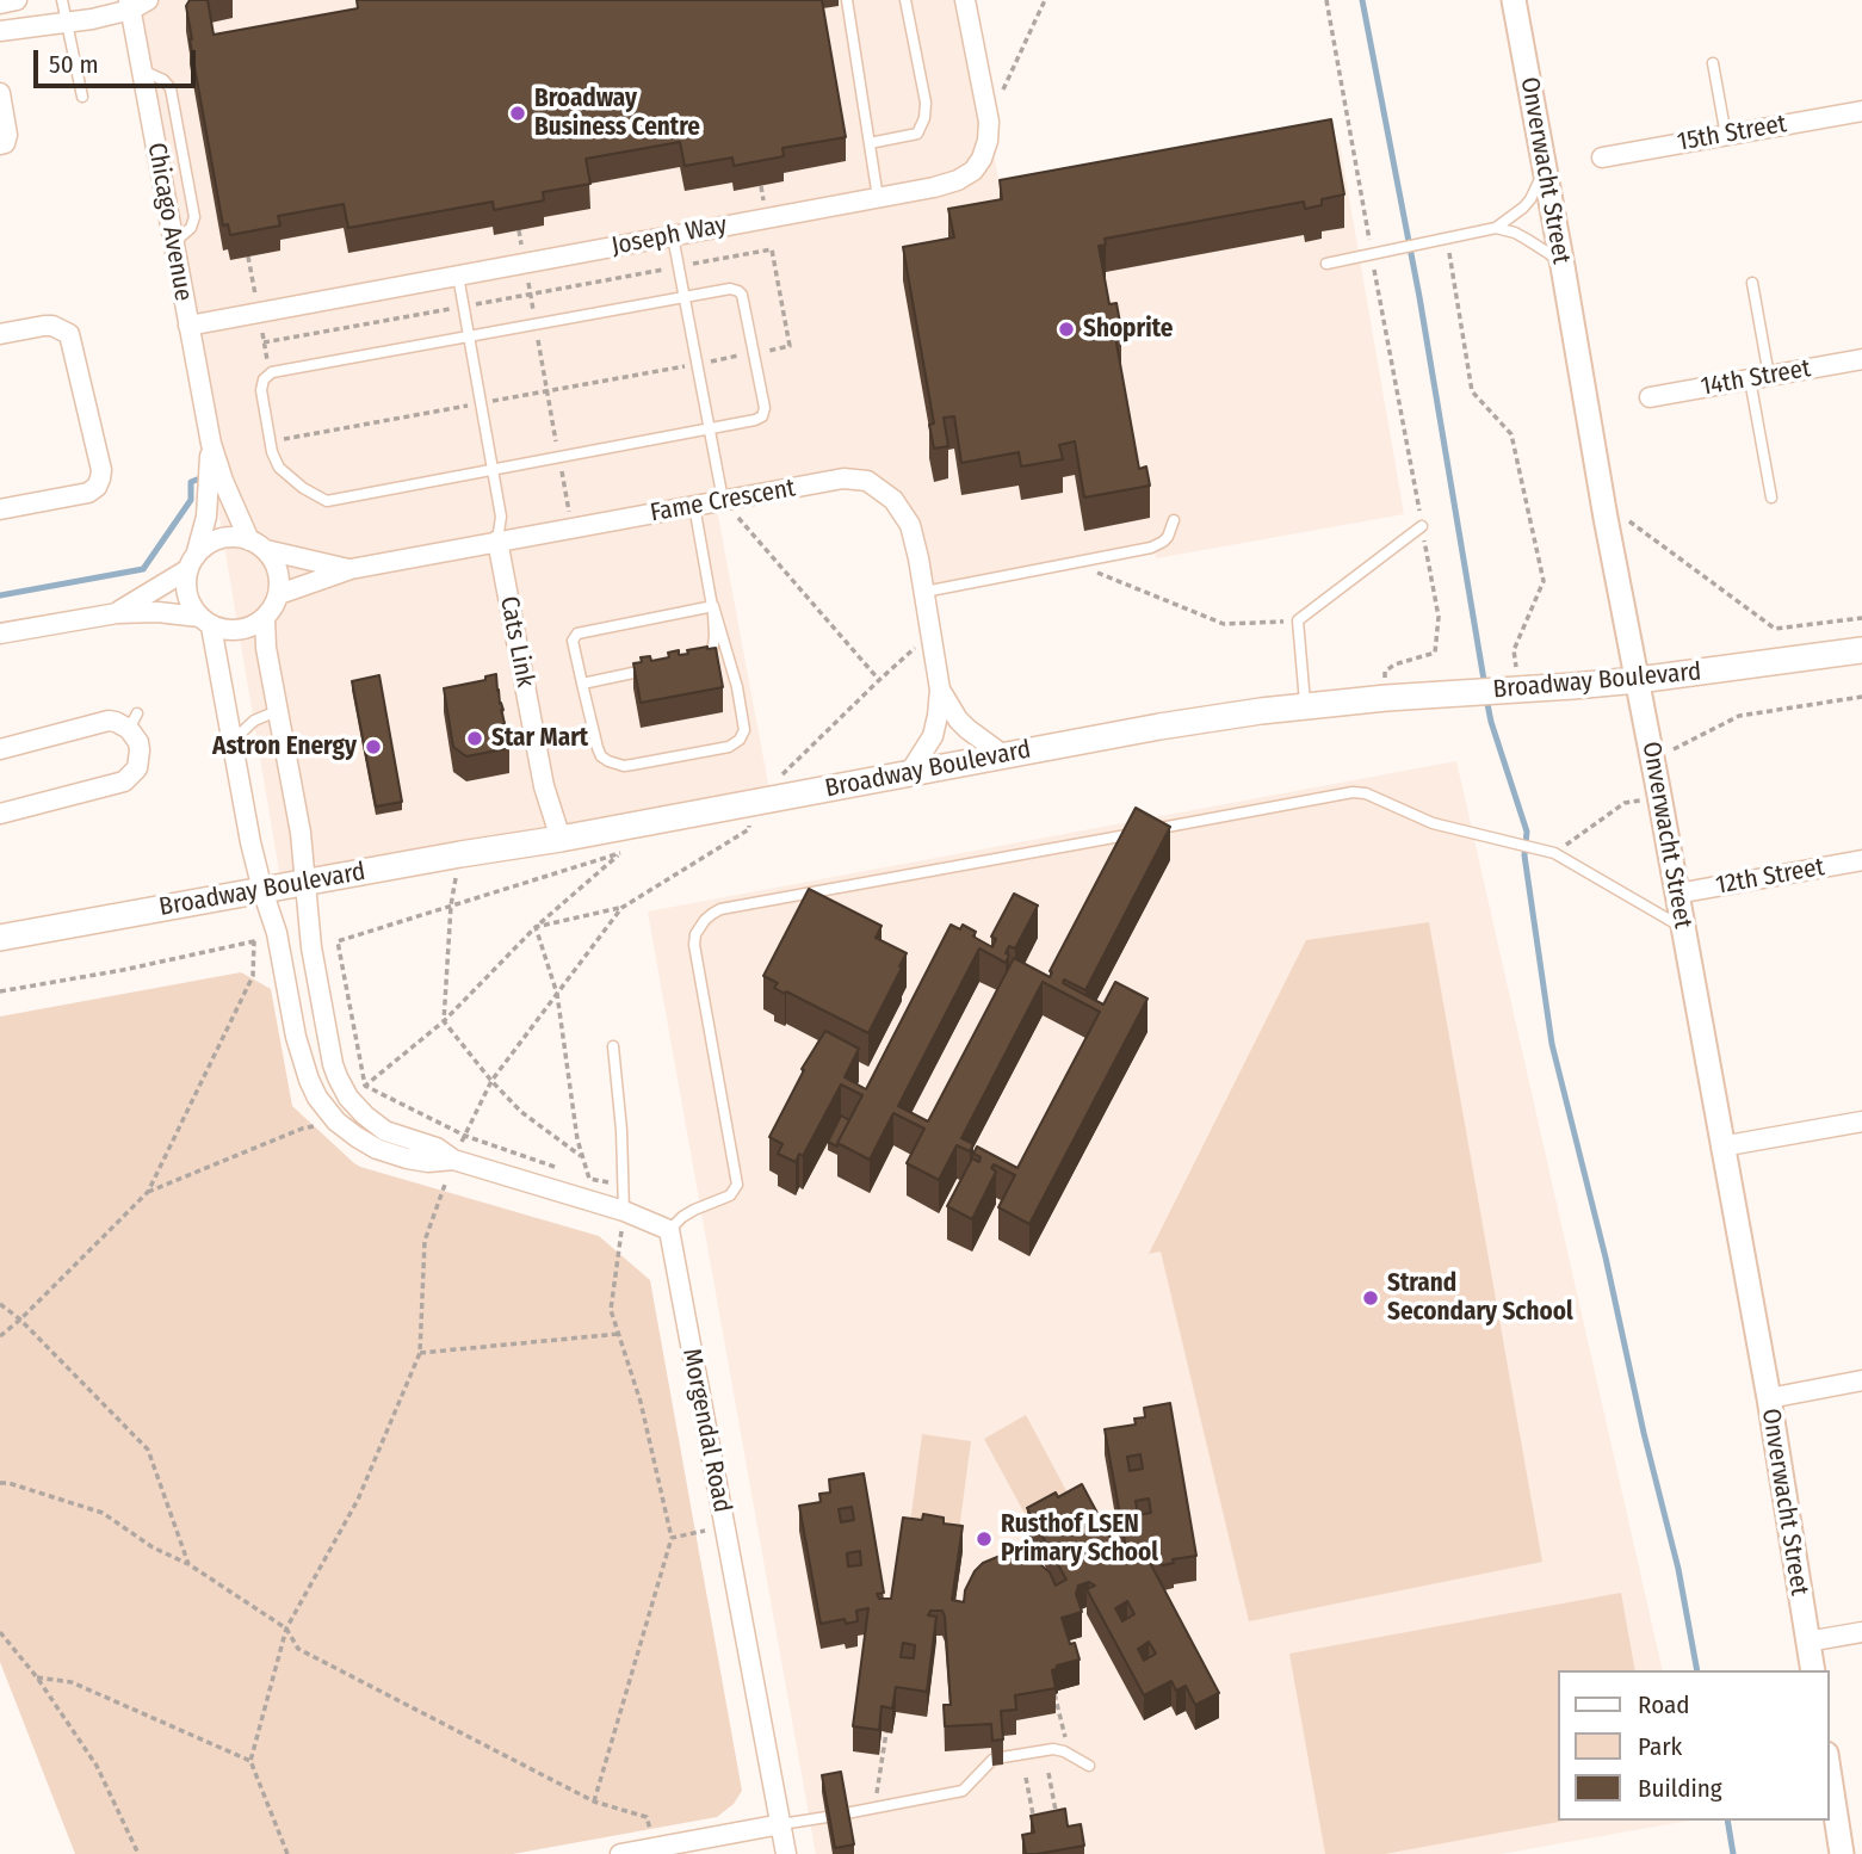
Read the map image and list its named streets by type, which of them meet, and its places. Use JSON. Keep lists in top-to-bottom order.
{
  "streets": {
    "main road": ["Broadway Boulevard"],
    "street": [
      "15th Street",
      "Onverwacht Street",
      "Chicago Avenue",
      "Joseph Way",
      "14th Street",
      "Fame Crescent",
      "Cats Link",
      "12th Street",
      "Morgendal Road"
    ]
  },
  "crossings": [
    ["Onverwacht Street", "Broadway Boulevard"],
    ["Onverwacht Street", "12th Street"],
    ["Chicago Avenue", "Joseph Way"],
    ["Chicago Avenue", "Fame Crescent"],
    ["Fame Crescent", "Cats Link"],
    ["Fame Crescent", "Broadway Boulevard"],
    ["Cats Link", "Broadway Boulevard"]
  ],
  "places": [
    "Broadway Business Centre",
    "Shoprite",
    "Star Mart",
    "Astron Energy",
    "Strand Secondary School",
    "Rusthof LSEN Primary School"
  ],
  "legend": ["Road", "Park", "Building"],
  "scale_bar": "50 m"
}
